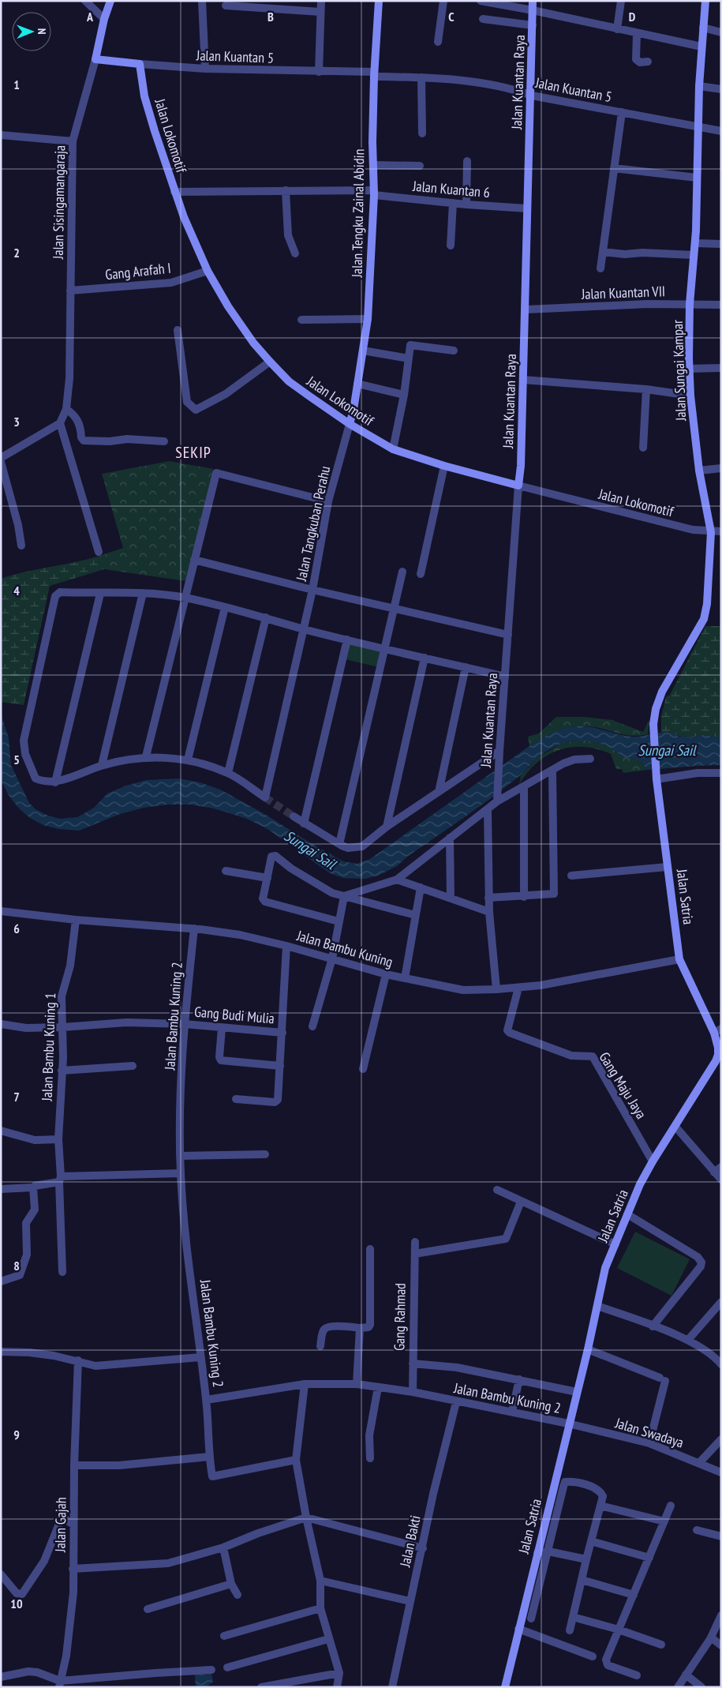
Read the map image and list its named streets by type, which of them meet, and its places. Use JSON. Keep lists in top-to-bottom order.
{
  "streets": {
    "street": [
      "Jalan Kuantan 5",
      "Jalan Kuantan Raya",
      "Jalan Lokomotif",
      "Jalan Kuantan 6",
      "Jalan Sisingamangaraja",
      "Jalan Tengku Zainal Abidin",
      "Gang Arafah I",
      "Jalan Kuantan VII",
      "Jalan Sungai Kampar",
      "Jalan Tangkuban Perahu",
      "Jalan Satria",
      "Jalan Bambu Kuning",
      "Gang Budi Mulia",
      "Jalan Bambu Kuning 2",
      "Jalan Bambu Kuning 1",
      "Gang Maju Jaya",
      "Gang Rahmad",
      "Jalan Swadaya",
      "Jalan Gajah",
      "Jalan Bakti"
    ]
  },
  "crossings": [
    ["Jalan Kuantan 5", "Jalan Kuantan Raya"],
    ["Jalan Kuantan 5", "Jalan Lokomotif"],
    ["Jalan Kuantan 5", "Jalan Sisingamangaraja"],
    ["Jalan Kuantan 5", "Jalan Tengku Zainal Abidin"],
    ["Jalan Kuantan 5", "Jalan Sungai Kampar"],
    ["Jalan Kuantan Raya", "Jalan Lokomotif"],
    ["Jalan Kuantan Raya", "Jalan Kuantan 6"],
    ["Jalan Kuantan Raya", "Jalan Kuantan VII"],
    ["Jalan Lokomotif", "Jalan Kuantan 6"],
    ["Jalan Lokomotif", "Jalan Tengku Zainal Abidin"],
    ["Jalan Lokomotif", "Gang Arafah I"],
    ["Jalan Lokomotif", "Jalan Sungai Kampar"],
    ["Jalan Lokomotif", "Jalan Tangkuban Perahu"],
    ["Jalan Kuantan 6", "Jalan Tengku Zainal Abidin"],
    ["Jalan Sisingamangaraja", "Gang Arafah I"],
    ["Jalan Tengku Zainal Abidin", "Jalan Tangkuban Perahu"],
    ["Jalan Kuantan VII", "Jalan Sungai Kampar"],
    ["Jalan Sungai Kampar", "Jalan Satria"],
    ["Jalan Satria", "Jalan Bambu Kuning"],
    ["Jalan Satria", "Jalan Bambu Kuning 2"],
    ["Jalan Satria", "Gang Maju Jaya"],
    ["Jalan Satria", "Jalan Swadaya"],
    ["Jalan Bambu Kuning", "Jalan Bambu Kuning 2"],
    ["Jalan Bambu Kuning", "Jalan Bambu Kuning 1"],
    ["Jalan Bambu Kuning", "Gang Maju Jaya"],
    ["Gang Budi Mulia", "Jalan Bambu Kuning 2"],
    ["Gang Budi Mulia", "Jalan Bambu Kuning 1"],
    ["Jalan Bambu Kuning 2", "Gang Rahmad"],
    ["Jalan Bambu Kuning 2", "Jalan Swadaya"],
    ["Jalan Bambu Kuning 2", "Jalan Bakti"]
  ],
  "districts": ["SEKIP"],
  "water": ["Sungai Sail"],
  "north": "right",
  "grid": {
    "columns": [
      "A",
      "B",
      "C",
      "D"
    ],
    "rows": [
      "1",
      "2",
      "3",
      "4",
      "5",
      "6",
      "7",
      "8",
      "9",
      "10"
    ]
  }
}
